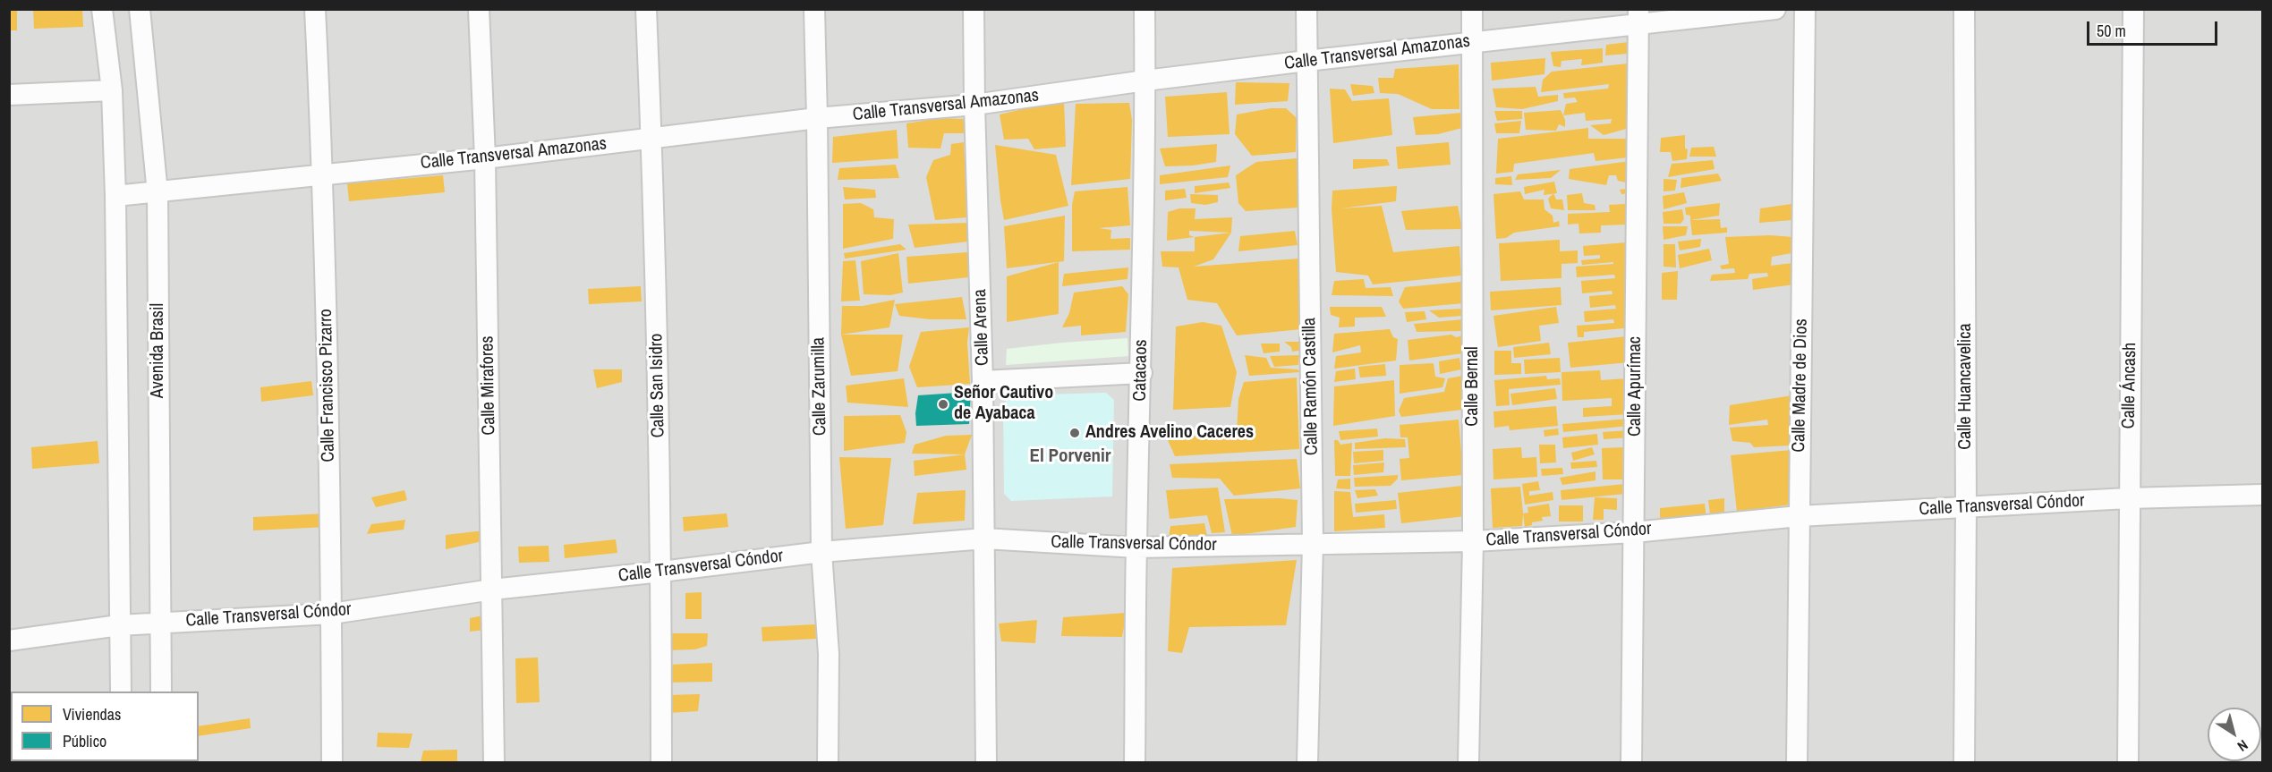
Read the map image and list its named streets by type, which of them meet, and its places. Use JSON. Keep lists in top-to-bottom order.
{
  "streets": {
    "street": [
      "Calle Transversal Amazonas",
      "Calle Arena",
      "Avenida Brasil",
      "Catacaos",
      "Calle Francisco Pizarro",
      "Calle Mirafores",
      "Calle San Isidro",
      "Calle Madre de Dios",
      "Calle Áncash",
      "Calle Zarumilla",
      "Calle Ramón Castilla",
      "Calle Bernal",
      "Calle Apurímac",
      "Calle Huancavelica",
      "Calle Transversal Cóndor"
    ]
  },
  "crossings": [
    ["Calle Transversal Amazonas", "Calle Arena"],
    ["Calle Transversal Amazonas", "Avenida Brasil"],
    ["Calle Transversal Amazonas", "Catacaos"],
    ["Calle Transversal Amazonas", "Calle Francisco Pizarro"],
    ["Calle Transversal Amazonas", "Calle Mirafores"],
    ["Calle Transversal Amazonas", "Calle San Isidro"],
    ["Calle Transversal Amazonas", "Calle Zarumilla"],
    ["Calle Transversal Amazonas", "Calle Ramón Castilla"],
    ["Calle Transversal Amazonas", "Calle Bernal"],
    ["Calle Transversal Amazonas", "Calle Apurímac"],
    ["Calle Arena", "Calle Transversal Cóndor"],
    ["Avenida Brasil", "Calle Transversal Cóndor"],
    ["Catacaos", "Calle Transversal Cóndor"],
    ["Calle Francisco Pizarro", "Calle Transversal Cóndor"],
    ["Calle Mirafores", "Calle Transversal Cóndor"],
    ["Calle San Isidro", "Calle Transversal Cóndor"],
    ["Calle Madre de Dios", "Calle Transversal Cóndor"],
    ["Calle Áncash", "Calle Transversal Cóndor"],
    ["Calle Zarumilla", "Calle Transversal Cóndor"],
    ["Calle Ramón Castilla", "Calle Transversal Cóndor"],
    ["Calle Bernal", "Calle Transversal Cóndor"],
    ["Calle Apurímac", "Calle Transversal Cóndor"],
    ["Calle Huancavelica", "Calle Transversal Cóndor"]
  ],
  "districts": ["El Porvenir"],
  "places": ["Señor Cautivo de Ayabaca", "Andres Avelino Caceres"],
  "legend": ["Viviendas", "Público"],
  "scale_bar": "50 m",
  "north": "bottom right"
}
